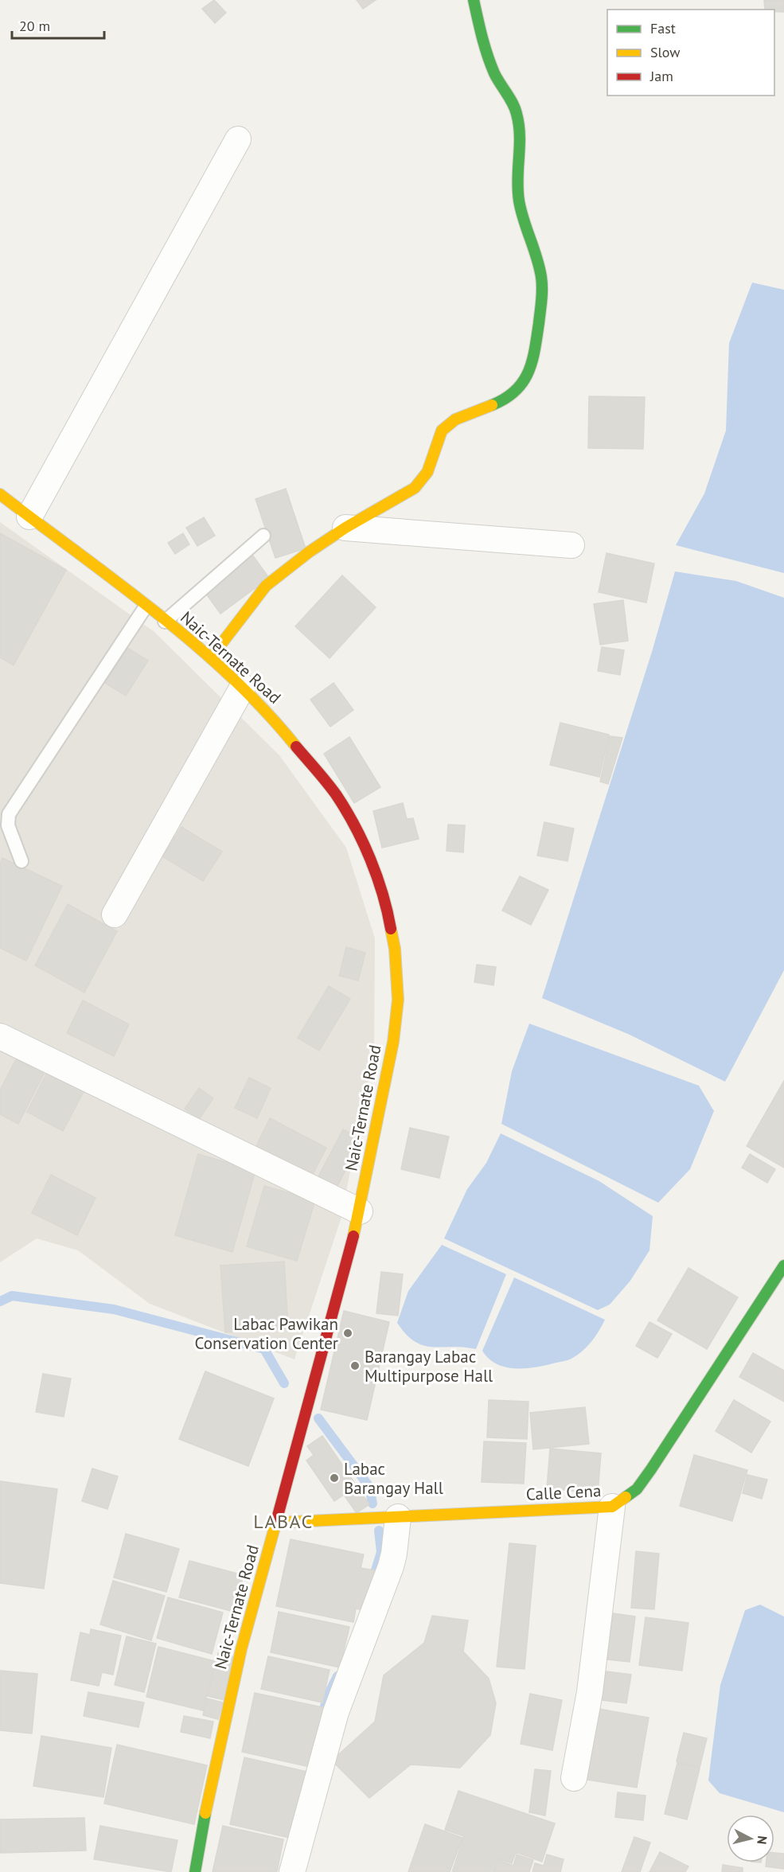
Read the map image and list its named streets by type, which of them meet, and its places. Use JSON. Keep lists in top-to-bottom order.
{
  "streets": {
    "main road": ["Naic-Ternate Road", "Calle Cena"]
  },
  "crossings": [
    ["Naic-Ternate Road", "Calle Cena"]
  ],
  "districts": ["LABAC"],
  "places": ["Labac Pawikan Conservation Center", "Barangay Labac Multipurpose Hall", "Labac Barangay Hall"],
  "legend": ["Fast", "Slow", "Jam"],
  "scale_bar": "20 m",
  "north": "right"
}
